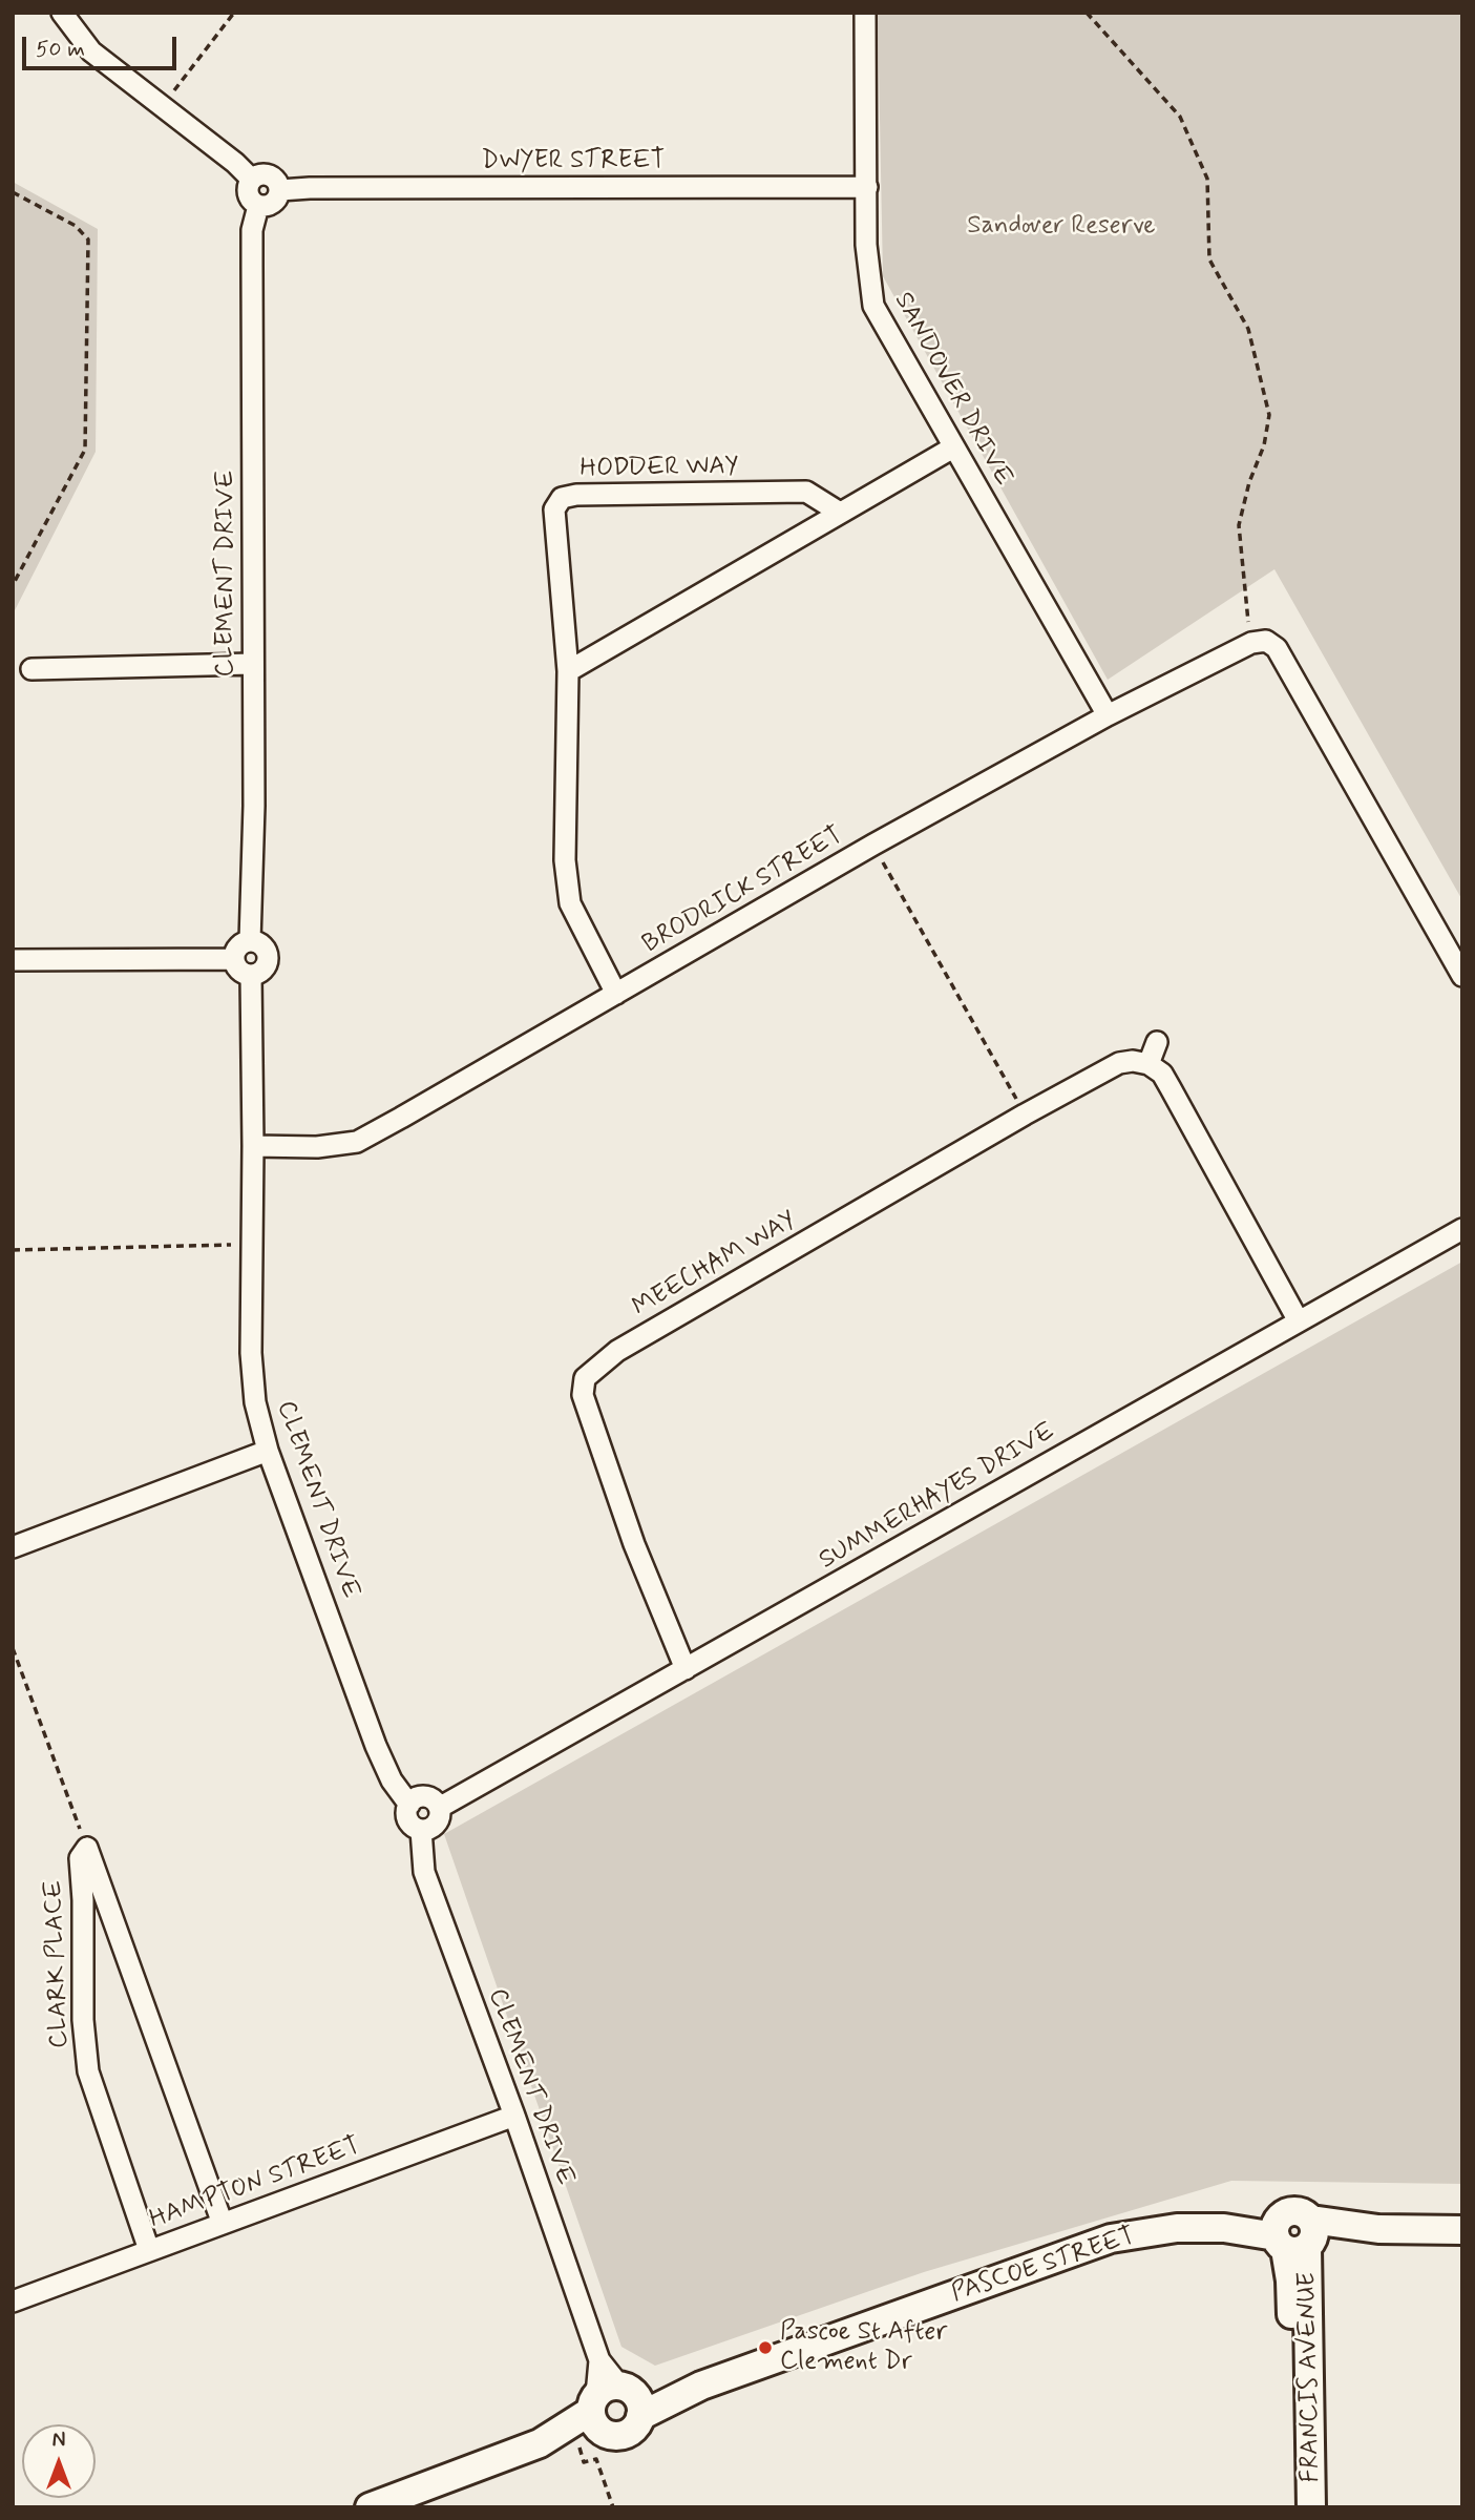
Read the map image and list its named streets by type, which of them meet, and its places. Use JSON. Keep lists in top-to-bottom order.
{
  "streets": {
    "street": [
      "DWYER STREET",
      "SANDOVER DRIVE",
      "HODDER WAY",
      "CLEMENT DRIVE",
      "BRODRICK STREET",
      "MEECHAM WAY",
      "SUMMERHAYES DRIVE",
      "CLARK PLACE",
      "HAMPTON STREET",
      "PASCOE STREET",
      "FRANCIS AVENUE"
    ]
  },
  "crossings": [
    ["DWYER STREET", "SANDOVER DRIVE"],
    ["DWYER STREET", "CLEMENT DRIVE"],
    ["SANDOVER DRIVE", "BRODRICK STREET"],
    ["HODDER WAY", "BRODRICK STREET"],
    ["CLEMENT DRIVE", "BRODRICK STREET"],
    ["CLEMENT DRIVE", "SUMMERHAYES DRIVE"],
    ["CLEMENT DRIVE", "HAMPTON STREET"],
    ["CLEMENT DRIVE", "PASCOE STREET"],
    ["MEECHAM WAY", "SUMMERHAYES DRIVE"],
    ["CLARK PLACE", "HAMPTON STREET"],
    ["PASCOE STREET", "FRANCIS AVENUE"]
  ],
  "parks": ["Sandover Reserve"],
  "places": ["Pascoe St After Clement Dr"],
  "scale_bar": "50 m",
  "north": "top"
}
